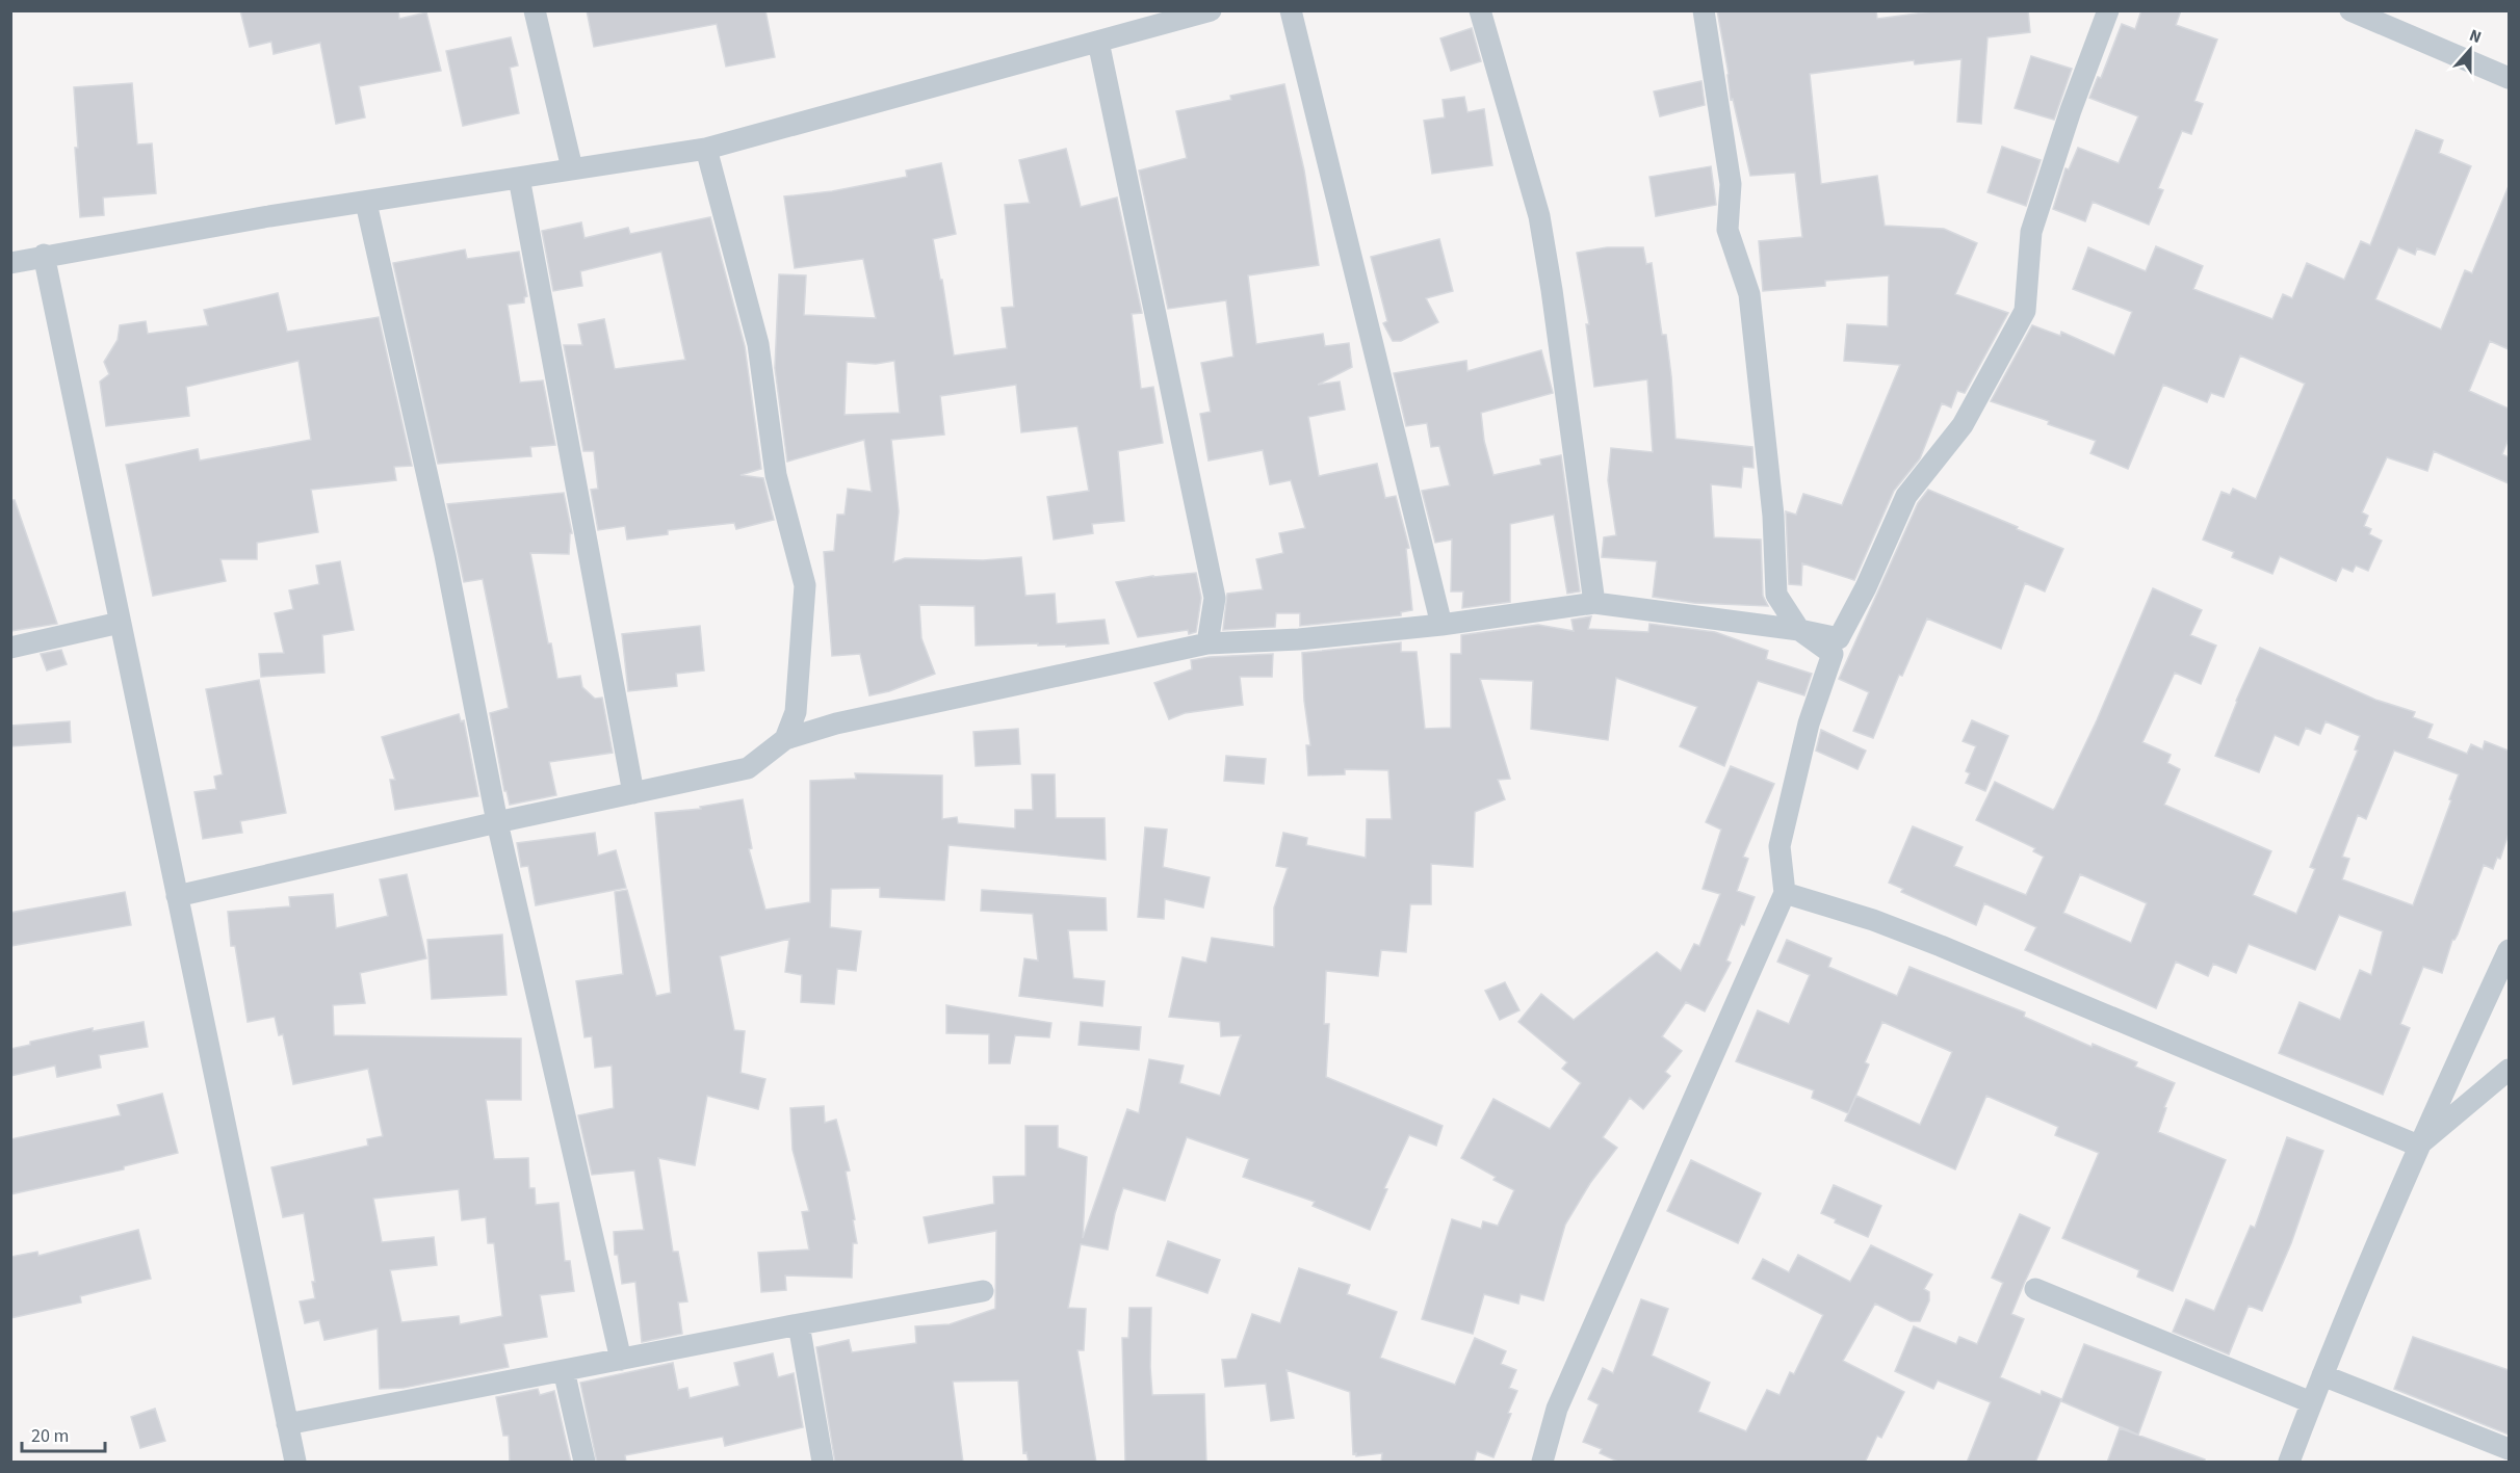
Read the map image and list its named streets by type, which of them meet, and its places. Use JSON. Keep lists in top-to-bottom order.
{
  "scale_bar": "20 m",
  "north": "top"
}
